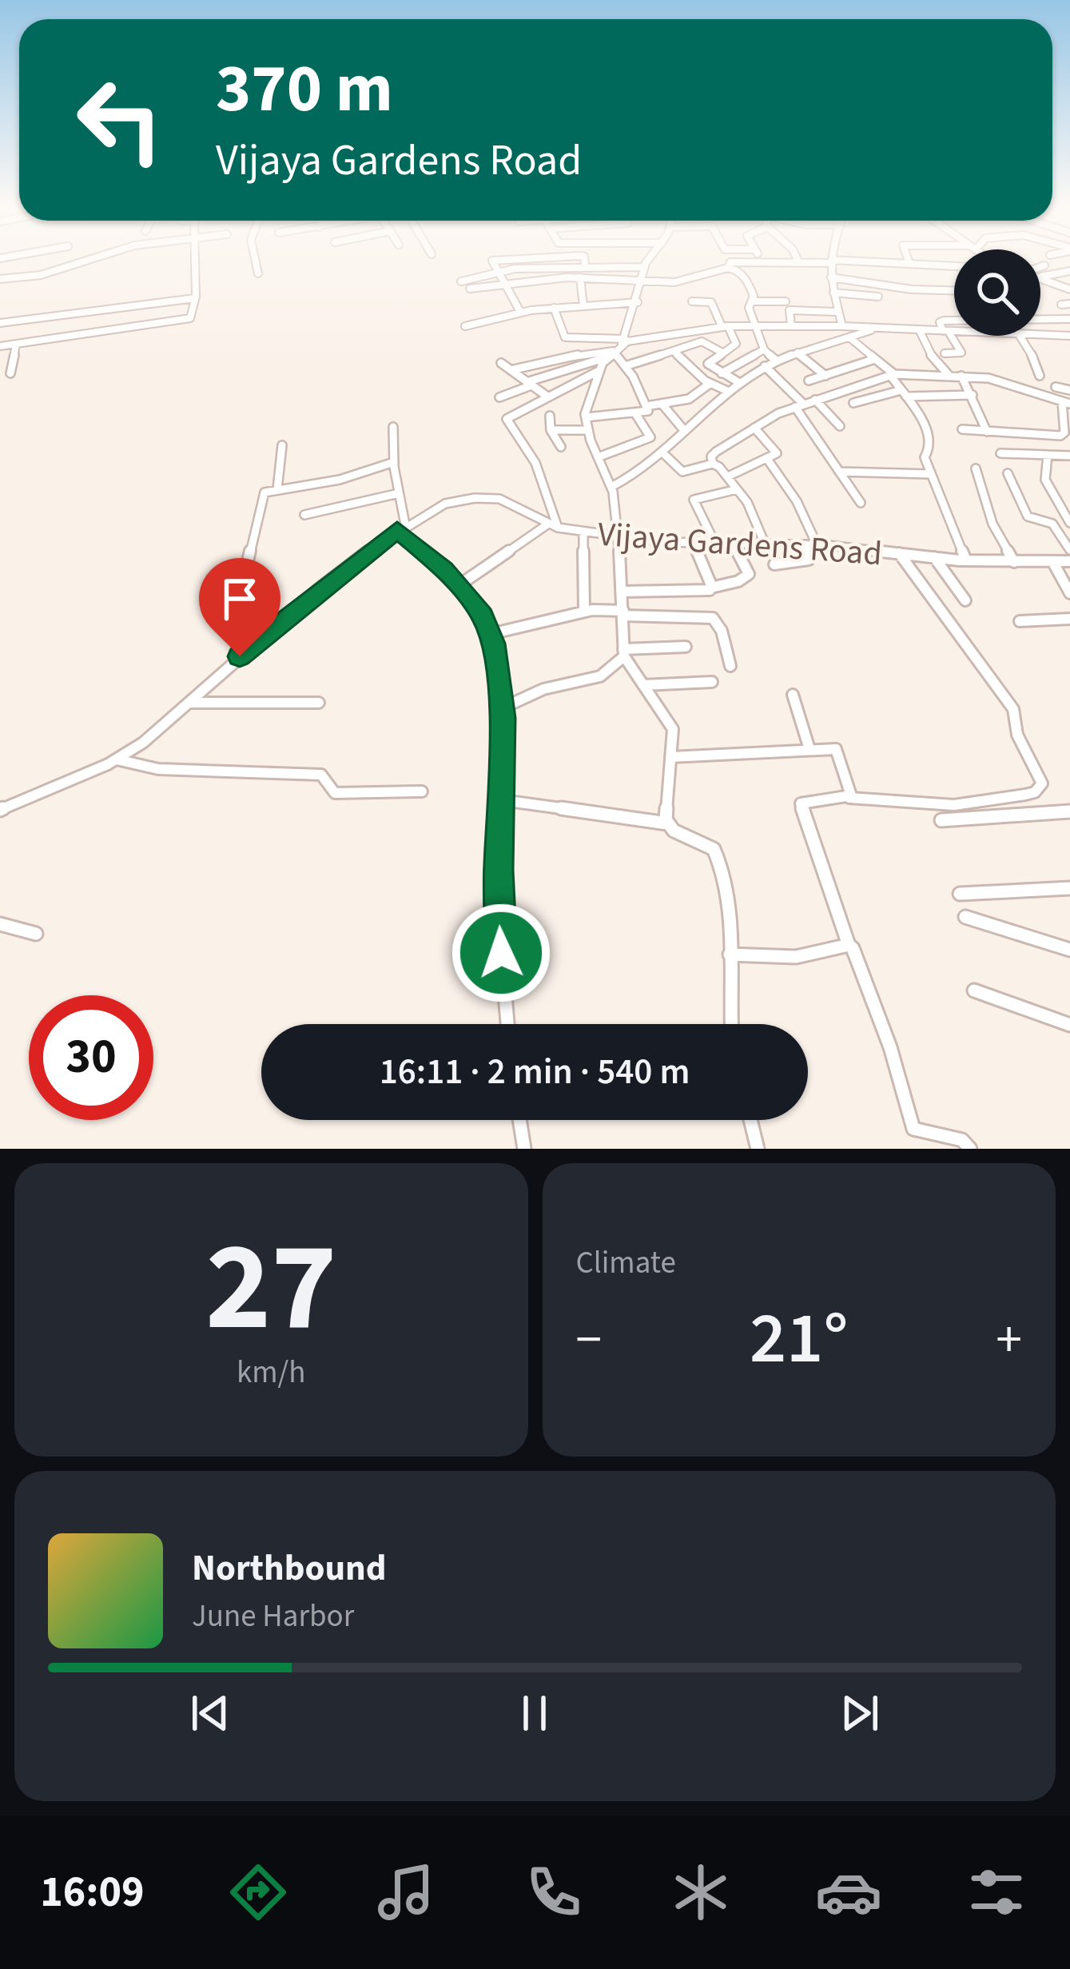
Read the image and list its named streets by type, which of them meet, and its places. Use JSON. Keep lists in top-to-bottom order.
{
  "streets": {
    "street": ["Vijaya Gardens Road"]
  },
  "page": {
    "turn": ["370 m", "Vijaya Gardens Road"],
    "limit": "30",
    "trip": "16:11 · 2 min · 540 m",
    "tile": [
      ["27", "km/h"],
      "Climate"
    ],
    "heat": ["−", "21°", "+"],
    "song": ["Northbound", "June Harbor"],
    "tabs": "16:09"
  }
}
